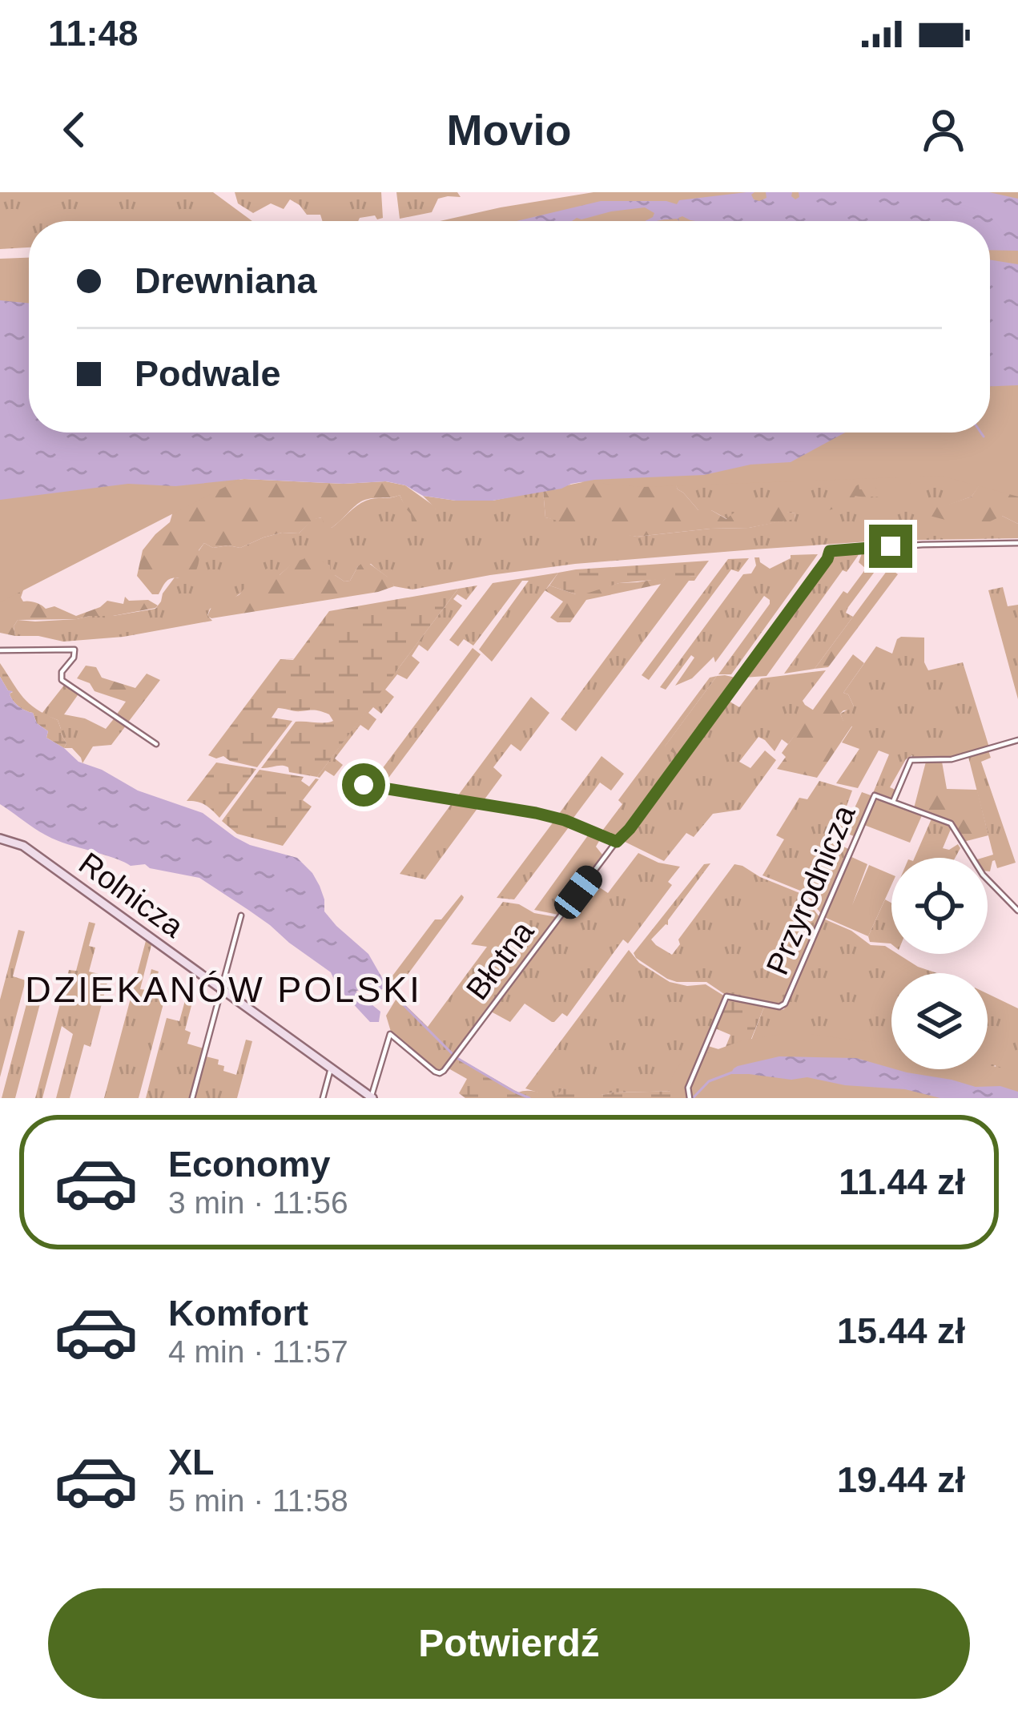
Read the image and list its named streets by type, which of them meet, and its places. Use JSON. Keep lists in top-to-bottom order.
{
  "streets": {
    "street": ["Przyrodnicza", "Rolnicza", "Błotna"]
  },
  "crossings": [
    ["Rolnicza", "Błotna"]
  ],
  "districts": ["DZIEKANÓW POLSKI"],
  "page": {
    "status": "11:48",
    "header": "Movio",
    "banner": ["Drewniana", "Podwale"],
    "list": [
      {
        "name": "Economy",
        "note": "3 min · 11:56",
        "value": "11.44 zł"
      },
      {
        "name": "Komfort",
        "note": "4 min · 11:57",
        "value": "15.44 zł"
      },
      {
        "name": "XL",
        "note": "5 min · 11:58",
        "value": "19.44 zł"
      }
    ],
    "buttons": "Potwierdź"
  }
}
